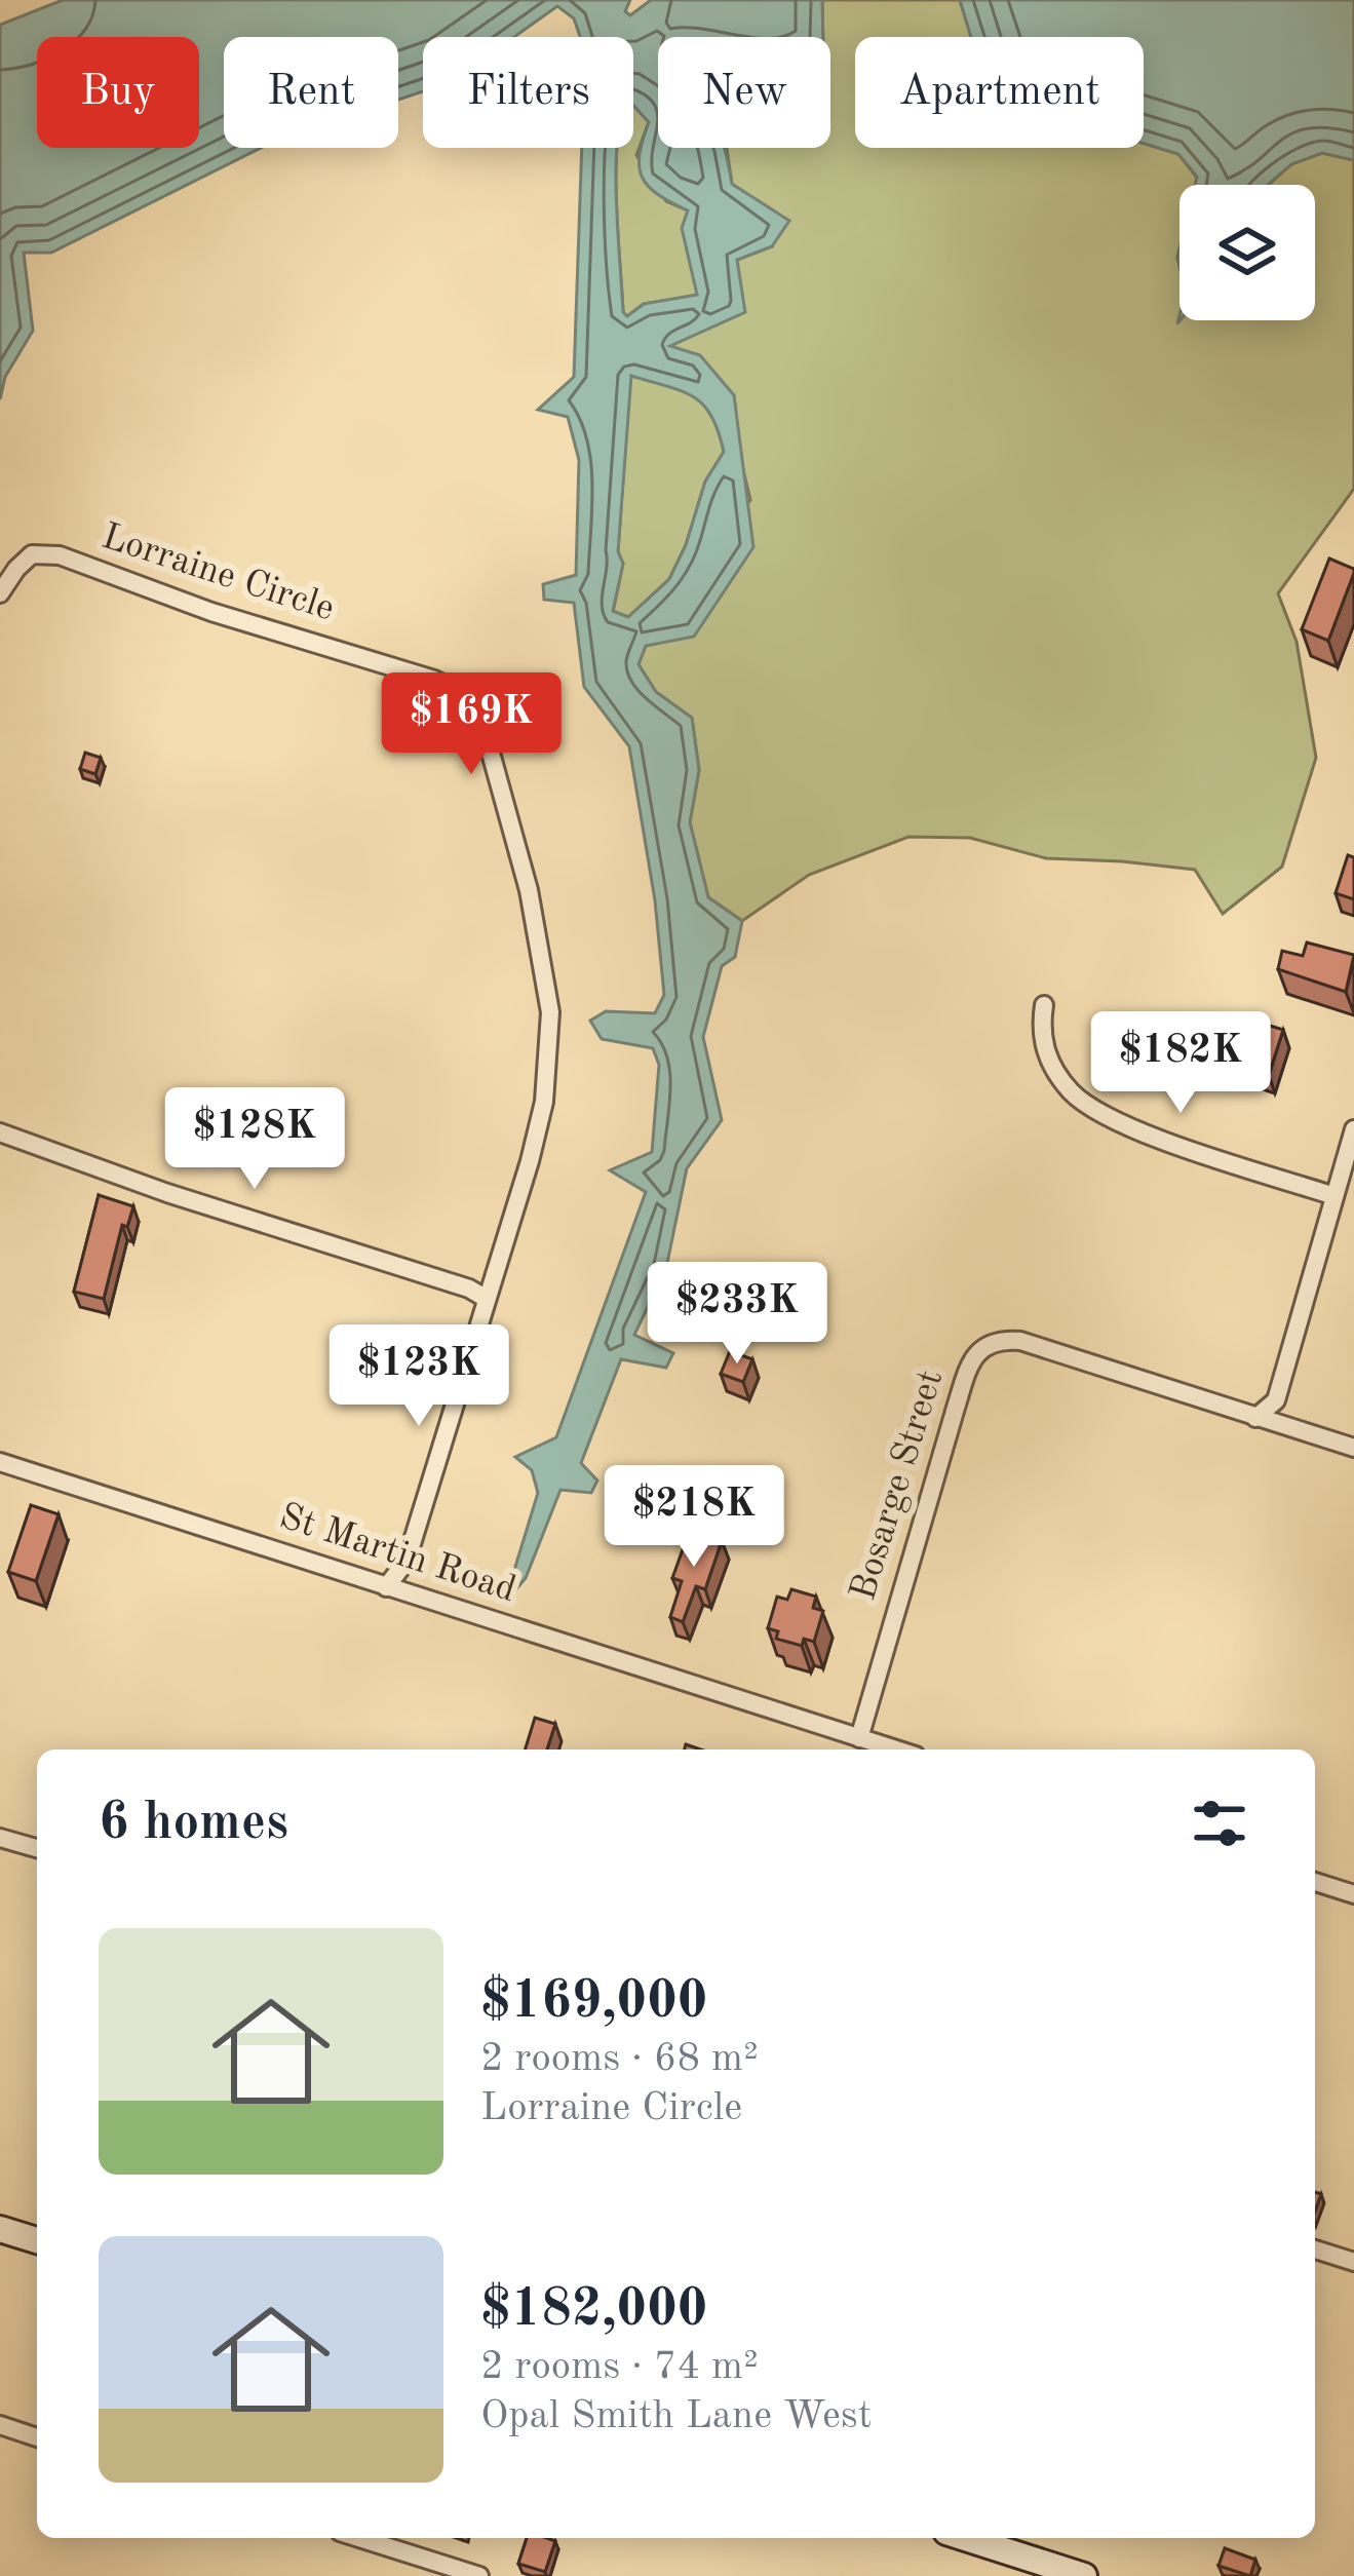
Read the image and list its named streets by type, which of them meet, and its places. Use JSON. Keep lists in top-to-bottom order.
{
  "streets": {
    "street": ["Lorraine Circle", "Bosarge Street", "St Martin Road"]
  },
  "crossings": [
    ["Lorraine Circle", "St Martin Road"],
    ["Bosarge Street", "St Martin Road"]
  ],
  "page": {
    "chip": [
      "Buy",
      "Rent",
      "Filters",
      "New",
      "Apartment"
    ],
    "price": [
      "$169K",
      "$182K",
      "$128K",
      "$233K",
      "$123K",
      "$218K"
    ],
    "heading": "6 homes",
    "list": [
      {
        "name": "$169,000",
        "note": "2 rooms · 68 m² · Lorraine Circle"
      },
      {
        "name": "$182,000",
        "note": "2 rooms · 74 m² · Opal Smith Lane West"
      }
    ]
  }
}
